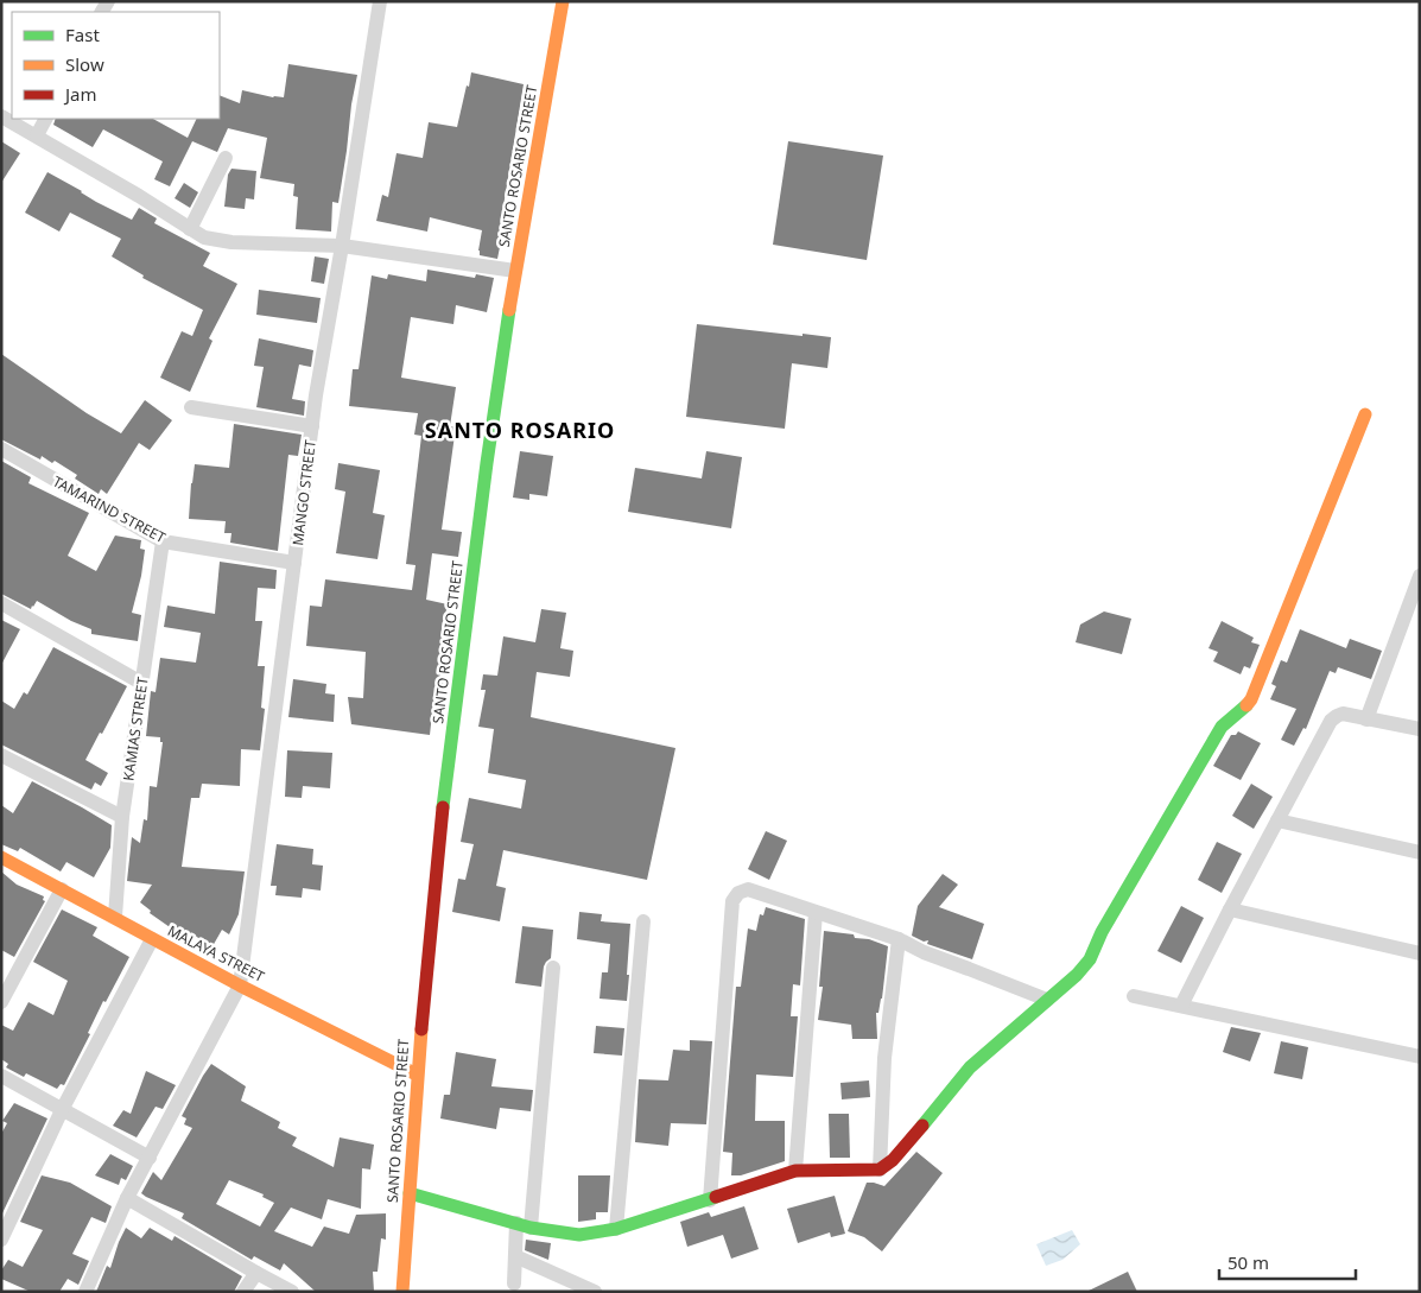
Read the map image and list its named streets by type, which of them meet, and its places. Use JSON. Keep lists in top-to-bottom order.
{
  "streets": {
    "street": [
      "SANTO ROSARIO STREET",
      "MANGO STREET",
      "TAMARIND STREET",
      "KAMIAS STREET",
      "MALAYA STREET"
    ]
  },
  "crossings": [
    ["SANTO ROSARIO STREET", "MALAYA STREET"],
    ["MANGO STREET", "TAMARIND STREET"],
    ["MANGO STREET", "MALAYA STREET"],
    ["TAMARIND STREET", "KAMIAS STREET"],
    ["KAMIAS STREET", "MALAYA STREET"]
  ],
  "districts": ["SANTO ROSARIO"],
  "legend": ["Fast", "Slow", "Jam"],
  "scale_bar": "50 m"
}
